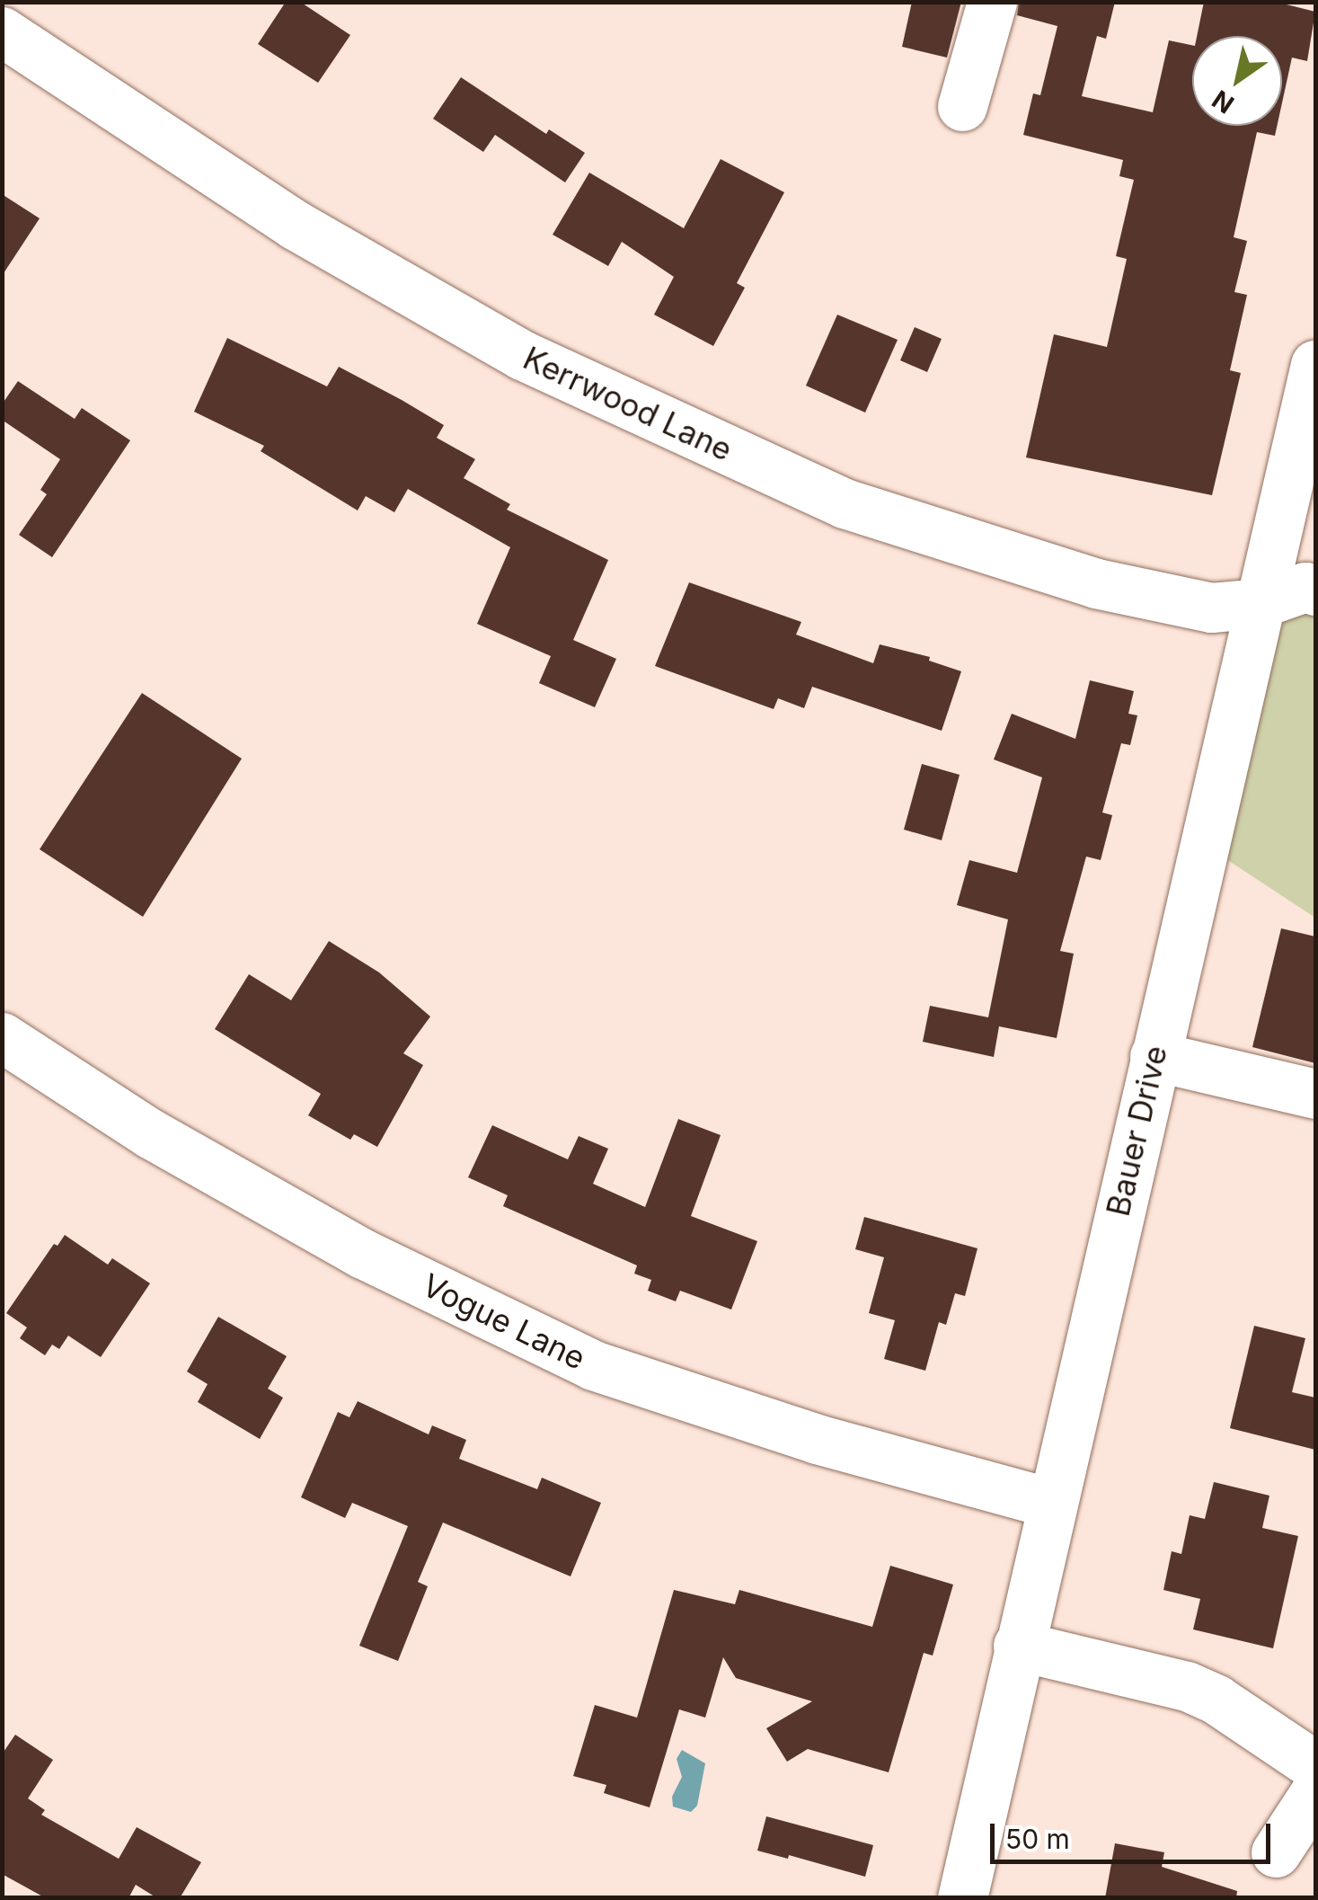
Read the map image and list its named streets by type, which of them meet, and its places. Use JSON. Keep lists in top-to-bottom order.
{
  "streets": {
    "street": ["Kerrwood Lane", "Bauer Drive", "Vogue Lane"]
  },
  "crossings": [
    ["Kerrwood Lane", "Bauer Drive"],
    ["Bauer Drive", "Vogue Lane"]
  ],
  "scale_bar": "50 m",
  "north": "bottom left"
}
